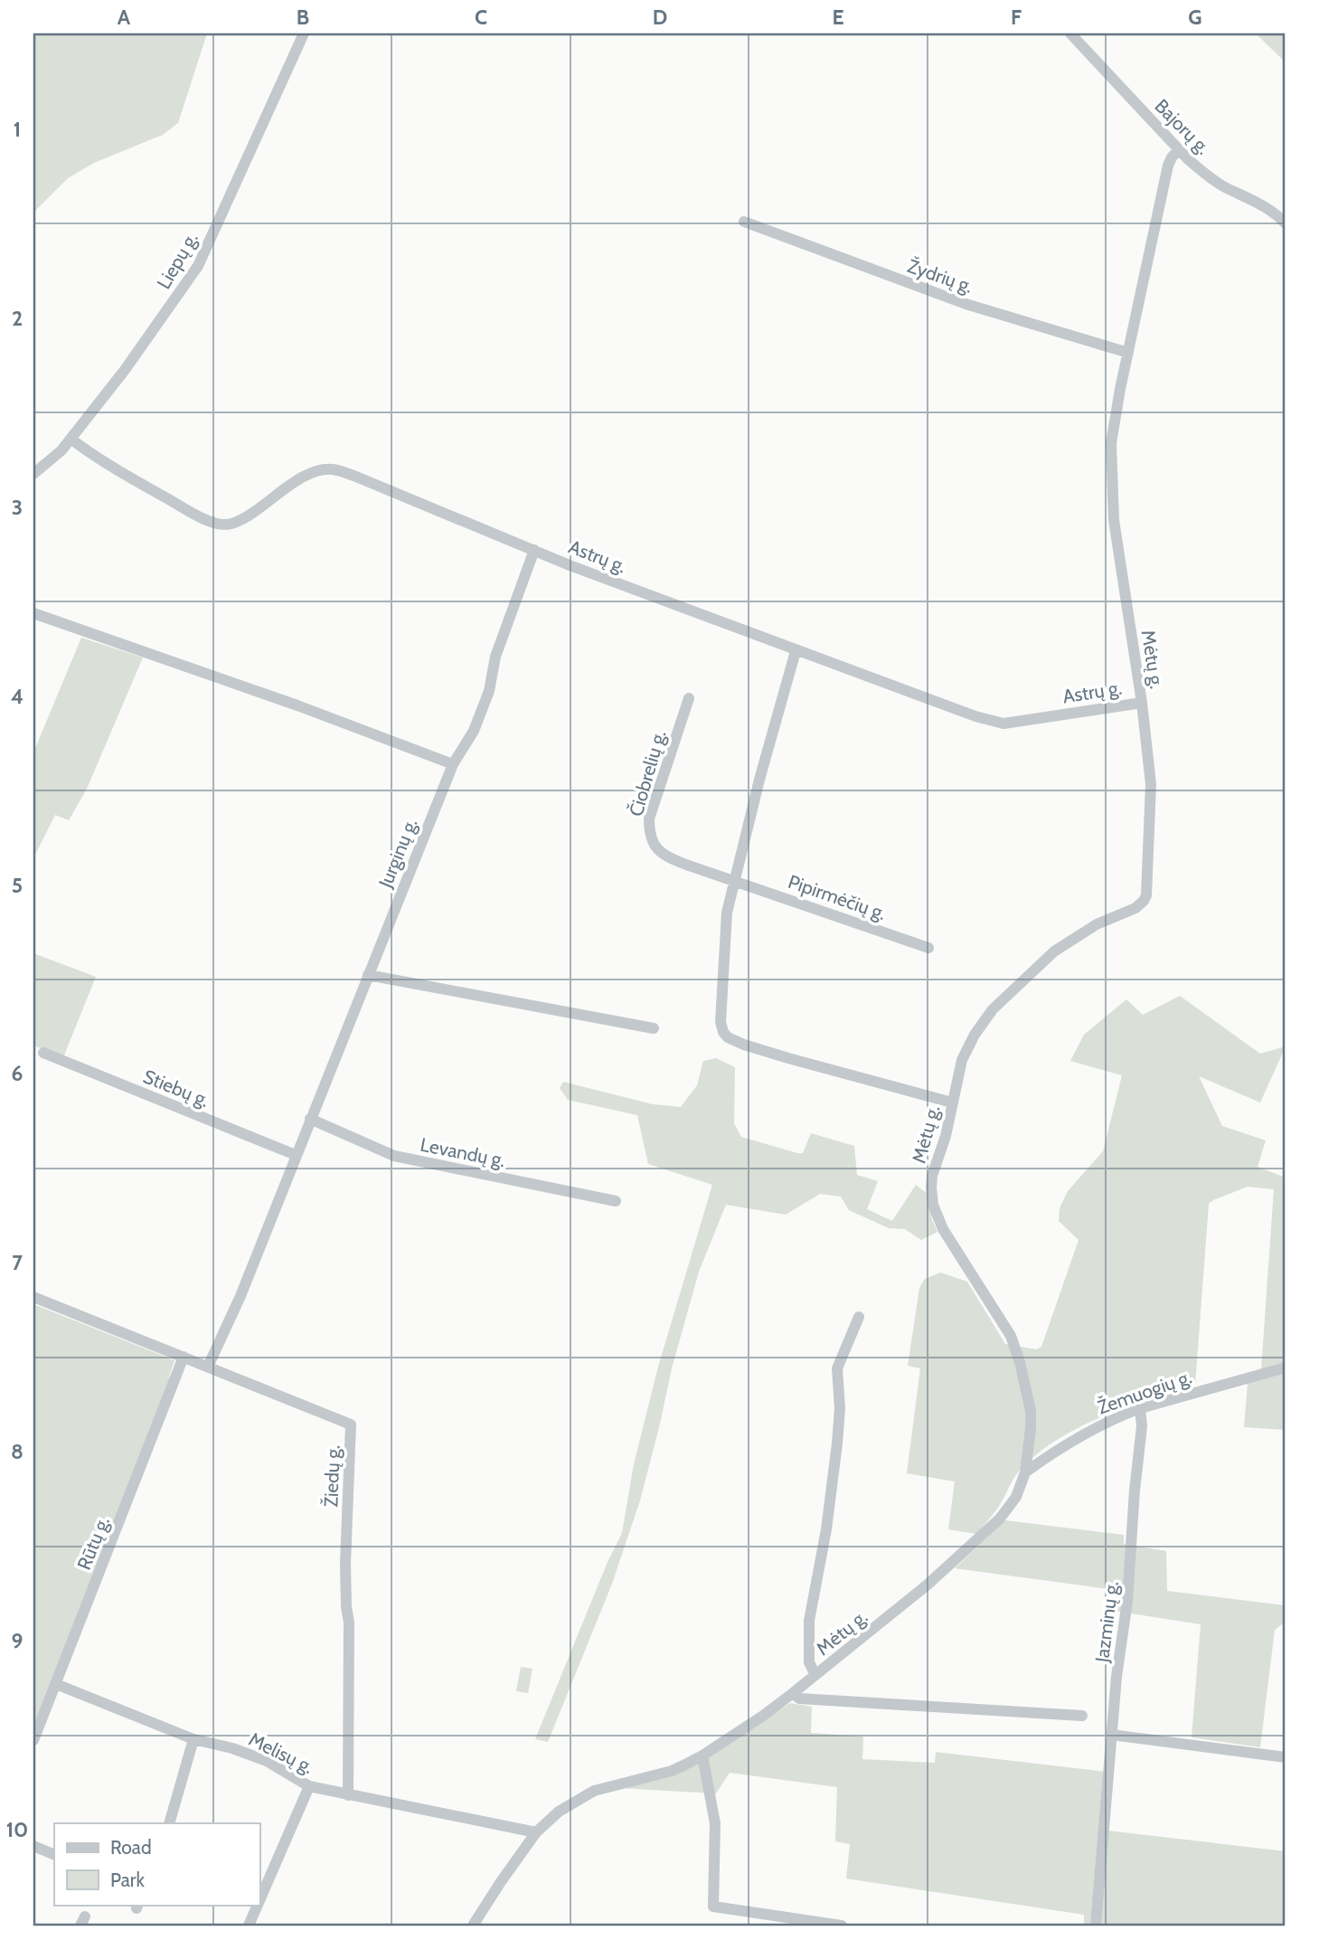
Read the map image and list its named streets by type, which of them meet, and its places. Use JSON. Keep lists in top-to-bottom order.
{
  "streets": {
    "street": [
      "Bajorų g.",
      "Liepų g.",
      "Žydrių g.",
      "Astrų g.",
      "Mėtų g.",
      "Čiobrelių g.",
      "Jurginų g.",
      "Pipirmėčių g.",
      "Stiebų g.",
      "Levandų g.",
      "Žemuogių g.",
      "Žiedų g.",
      "Rūtų g.",
      "Jazminų g.",
      "Melisų g."
    ]
  },
  "crossings": [
    ["Bajorų g.", "Mėtų g."],
    ["Liepų g.", "Astrų g."],
    ["Žydrių g.", "Mėtų g."],
    ["Astrų g.", "Mėtų g."],
    ["Astrų g.", "Jurginų g."],
    ["Mėtų g.", "Žemuogių g."],
    ["Mėtų g.", "Melisų g."],
    ["Čiobrelių g.", "Pipirmėčių g."],
    ["Jurginų g.", "Stiebų g."],
    ["Jurginų g.", "Levandų g."],
    ["Jurginų g.", "Žiedų g."],
    ["Žemuogių g.", "Jazminų g."],
    ["Žiedų g.", "Rūtų g."],
    ["Žiedų g.", "Melisų g."],
    ["Rūtų g.", "Melisų g."]
  ],
  "legend": ["Road", "Park"],
  "grid": {
    "columns": [
      "A",
      "B",
      "C",
      "D",
      "E",
      "F",
      "G"
    ],
    "rows": [
      "1",
      "2",
      "3",
      "4",
      "5",
      "6",
      "7",
      "8",
      "9",
      "10"
    ]
  }
}
